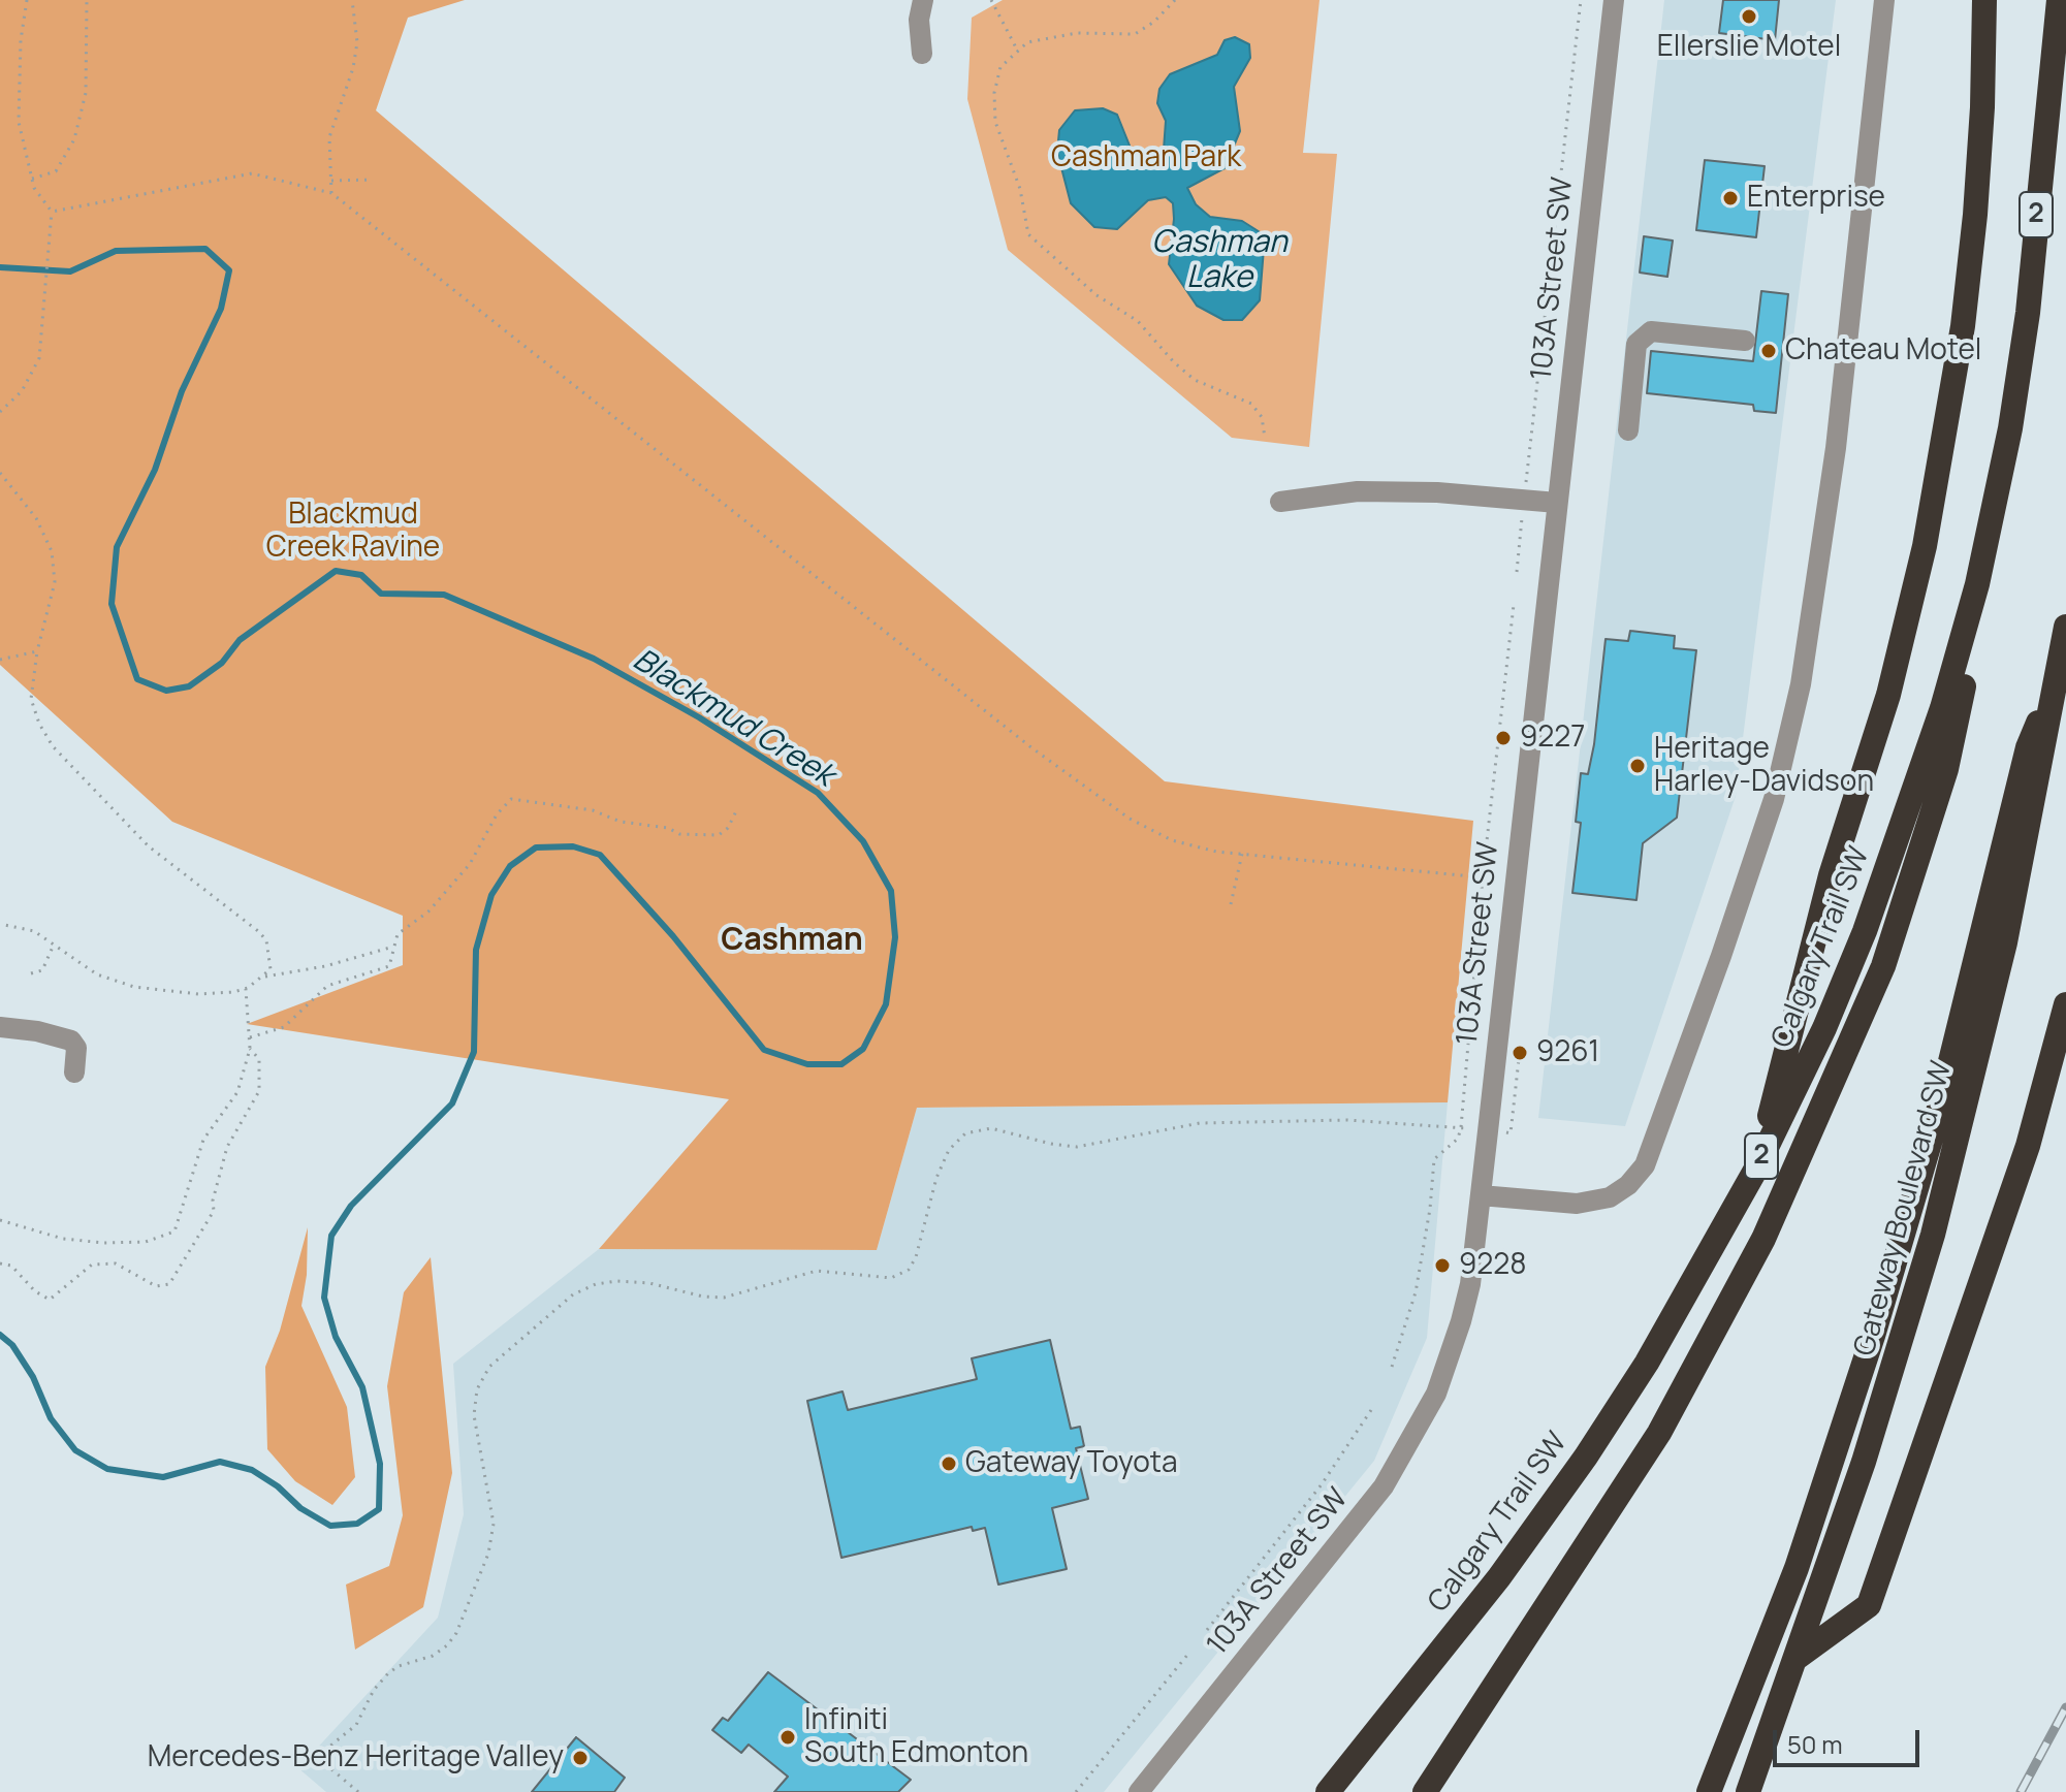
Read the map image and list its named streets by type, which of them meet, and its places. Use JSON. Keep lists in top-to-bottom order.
{
  "streets": {
    "highway": ["2", "Calgary Trail SW", "Gateway Boulevard SW"],
    "street": ["103A Street SW"]
  },
  "districts": ["Cashman"],
  "water": ["Cashman Lake", "Blackmud Creek"],
  "parks": ["Cashman Park", "Blackmud Creek Ravine"],
  "places": [
    "Ellerslie Motel",
    "Enterprise",
    "Chateau Motel",
    "9227",
    "Heritage Harley-Davidson",
    "9261",
    "9228",
    "Gateway Toyota",
    "Infiniti South Edmonton",
    "Mercedes-Benz Heritage Valley"
  ],
  "scale_bar": "50 m"
}
